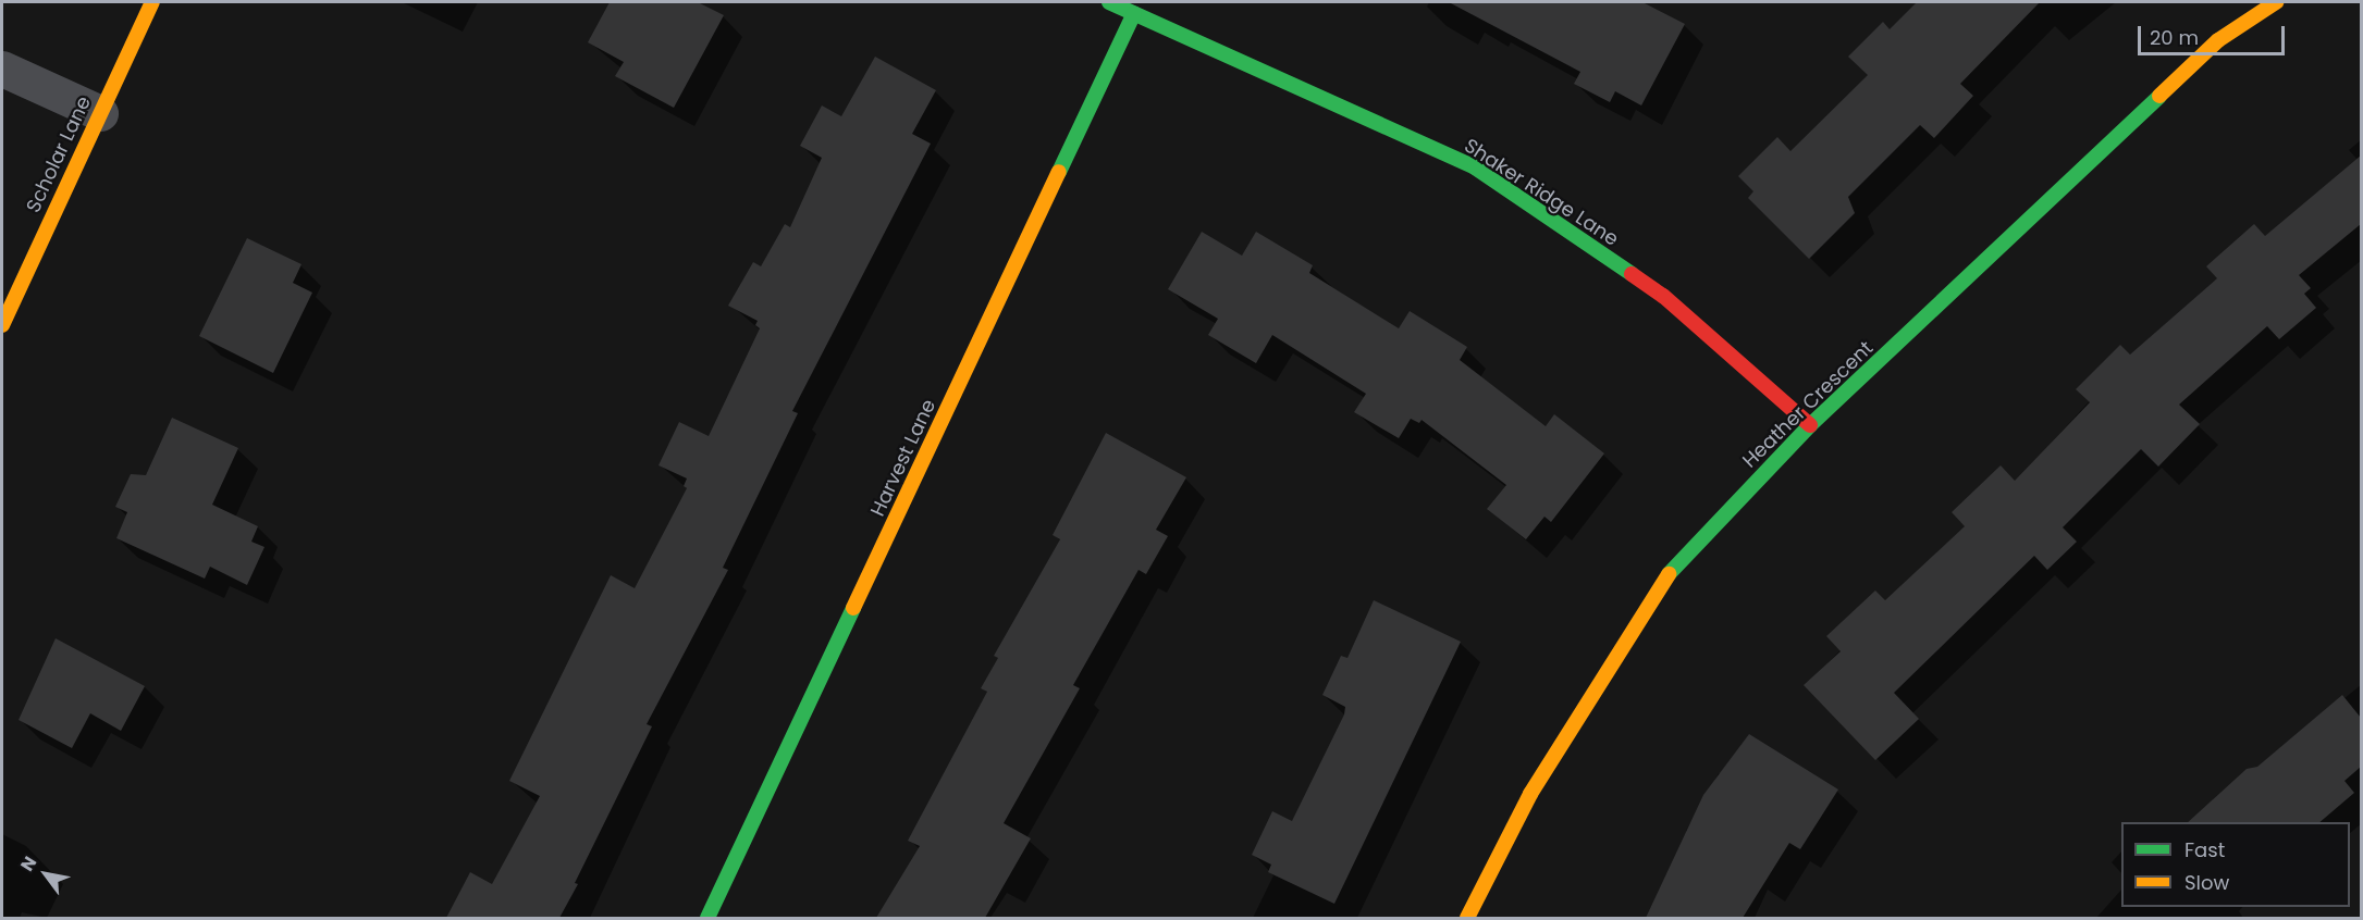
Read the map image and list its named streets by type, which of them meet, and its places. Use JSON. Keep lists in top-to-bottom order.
{
  "streets": {
    "street": [
      "Scholar Lane",
      "Shaker Ridge Lane",
      "Heather Crescent",
      "Harvest Lane"
    ]
  },
  "crossings": [
    ["Shaker Ridge Lane", "Heather Crescent"],
    ["Shaker Ridge Lane", "Harvest Lane"]
  ],
  "legend": ["Fast", "Slow"],
  "scale_bar": "20 m",
  "north": "top left"
}
